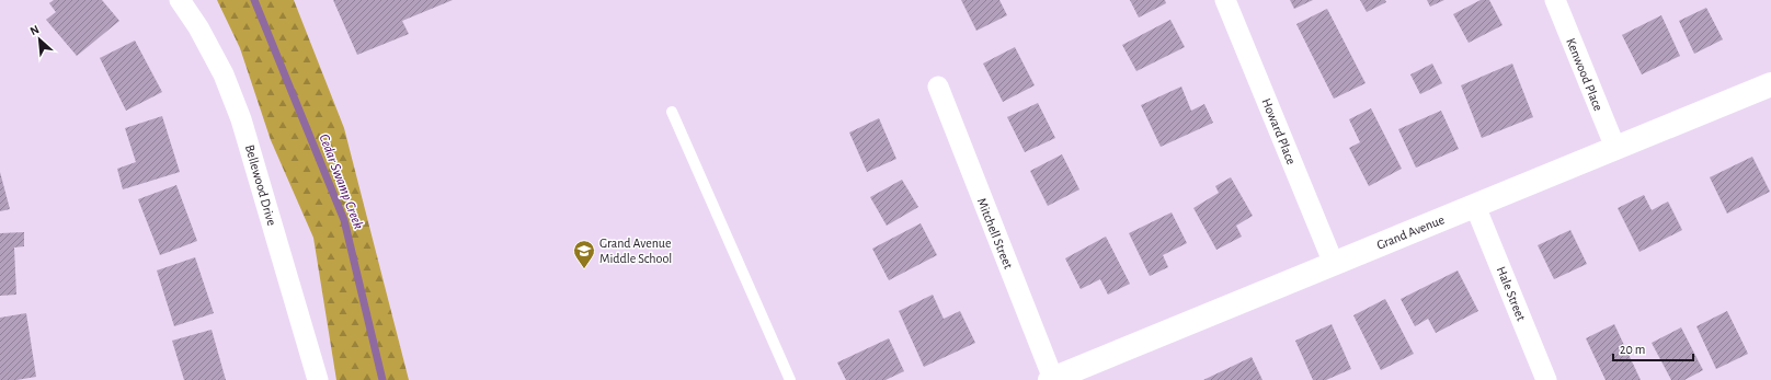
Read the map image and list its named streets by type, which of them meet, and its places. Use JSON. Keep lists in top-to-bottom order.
{
  "streets": {
    "street": [
      "Kenwood Place",
      "Howard Place",
      "Bellewood Drive",
      "Grand Avenue",
      "Mitchell Street",
      "Hale Street"
    ]
  },
  "crossings": [
    ["Kenwood Place", "Grand Avenue"],
    ["Howard Place", "Grand Avenue"],
    ["Grand Avenue", "Mitchell Street"],
    ["Grand Avenue", "Hale Street"]
  ],
  "water": ["Cedar Swamp Creek"],
  "places": {
    "school or university": ["Grand Avenue Middle School"]
  },
  "scale_bar": "20 m",
  "north": "top left"
}
